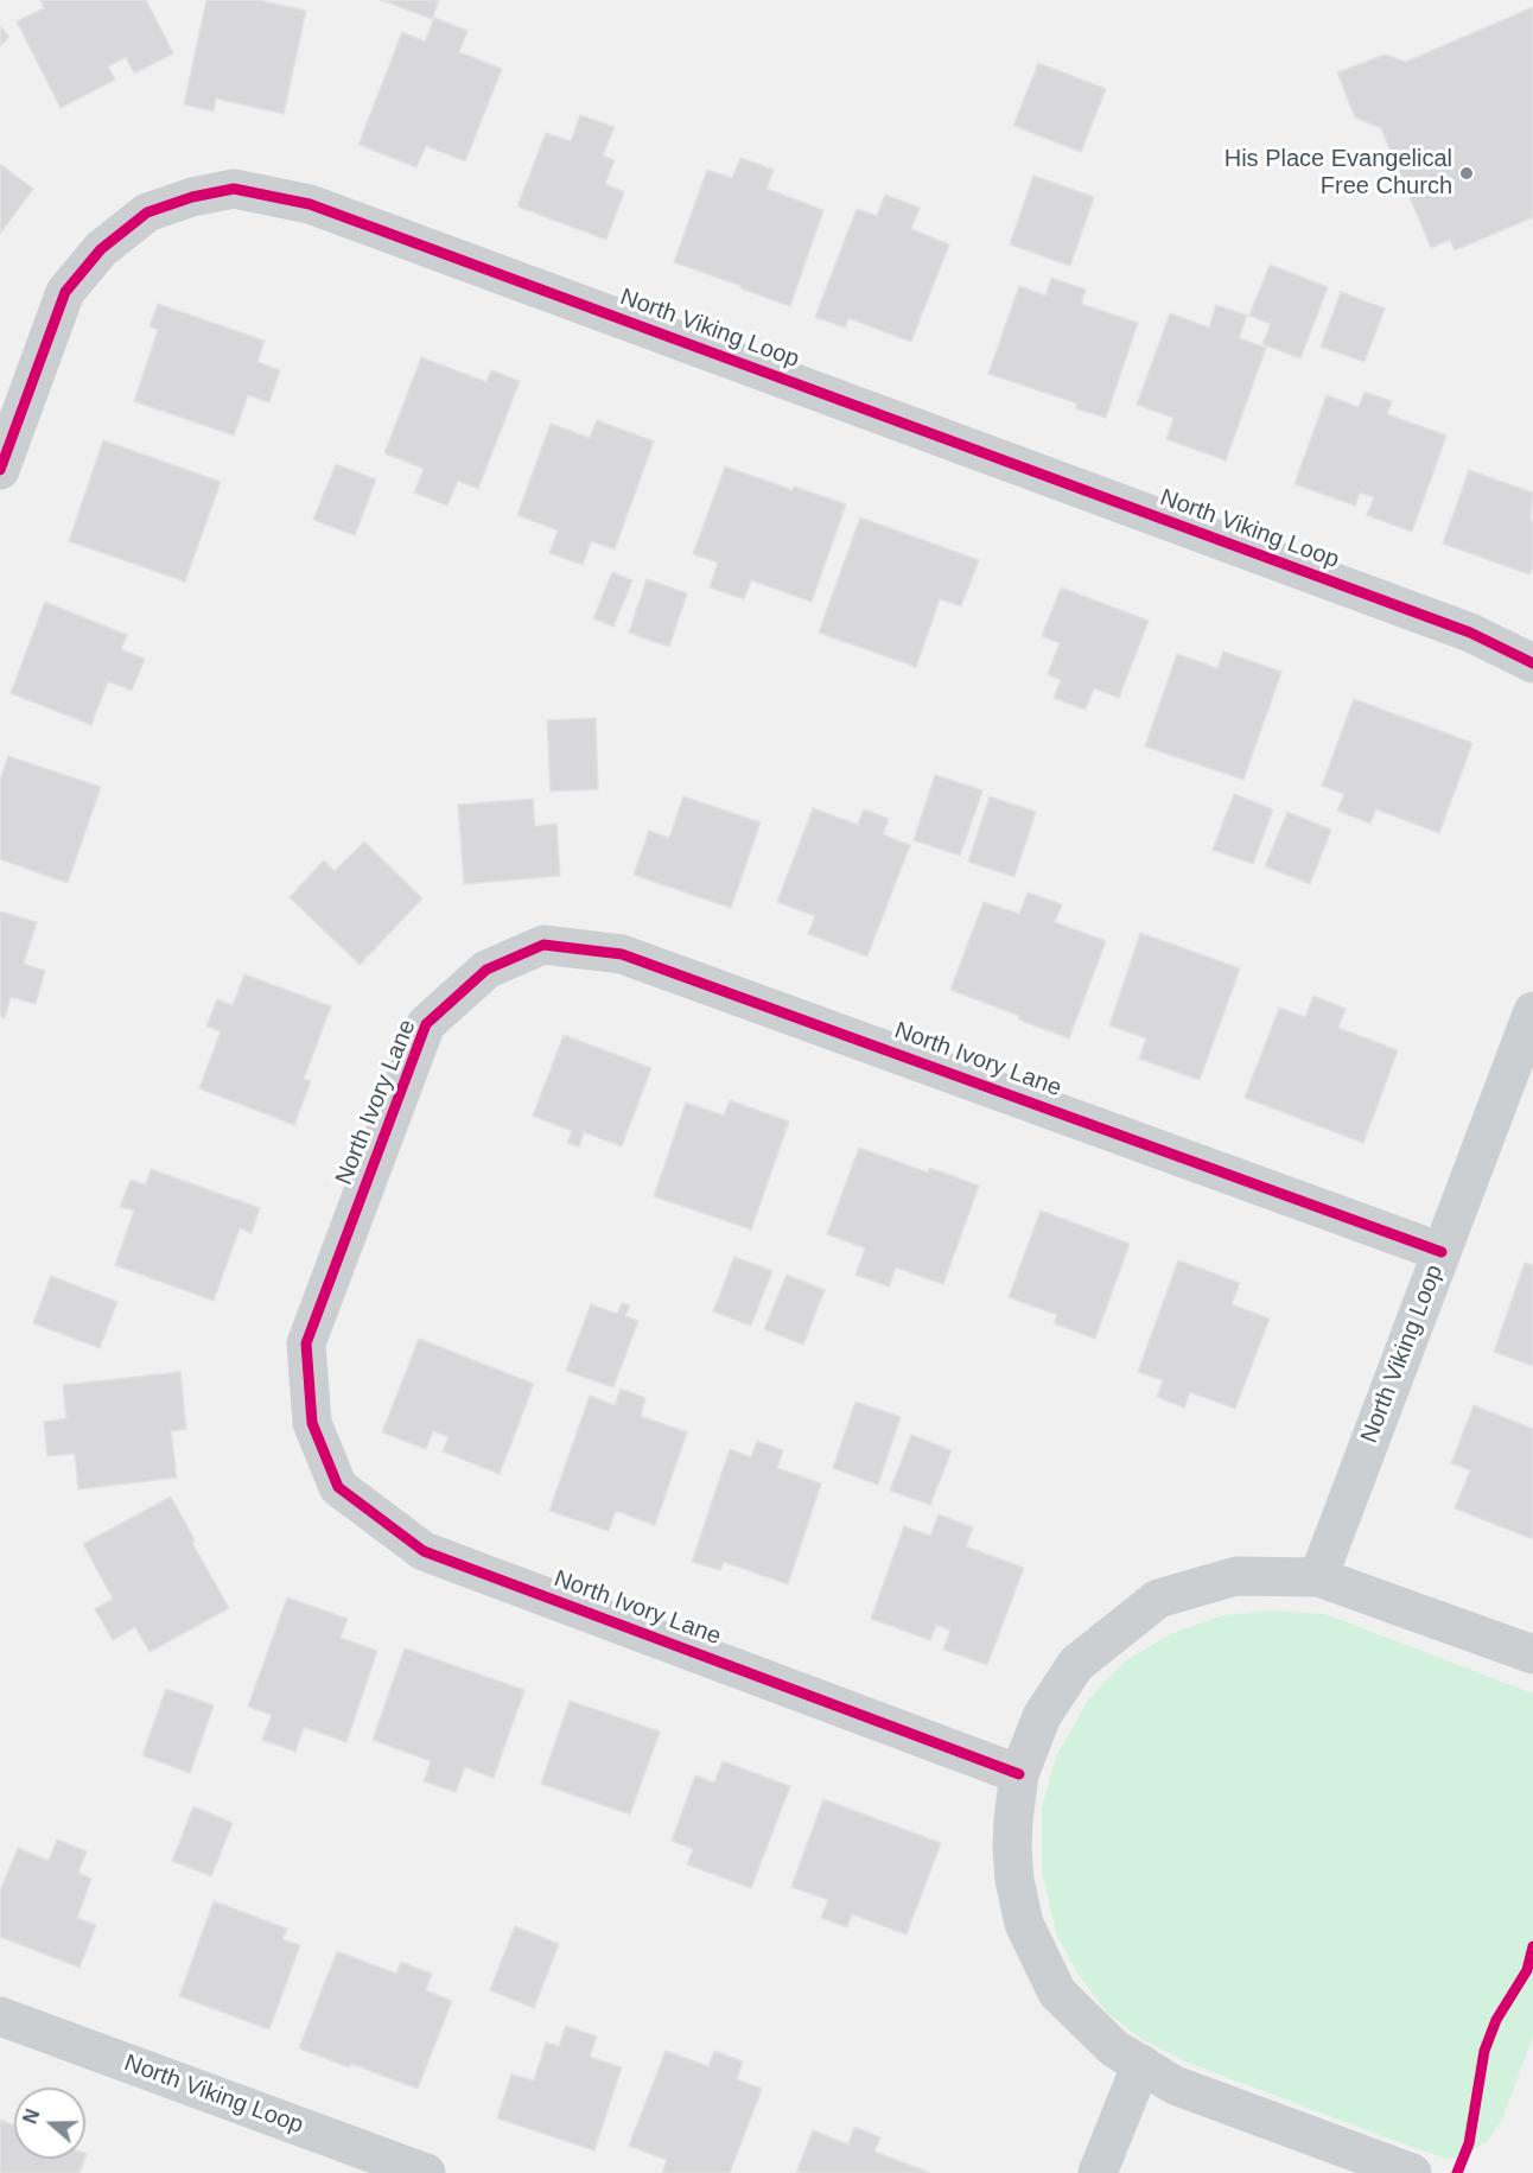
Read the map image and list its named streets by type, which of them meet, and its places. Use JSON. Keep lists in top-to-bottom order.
{
  "streets": {
    "street": ["North Viking Loop", "North Ivory Lane"]
  },
  "crossings": [
    ["North Viking Loop", "North Ivory Lane"]
  ],
  "places": ["His Place Evangelical Free Church"],
  "north": "left"
}
